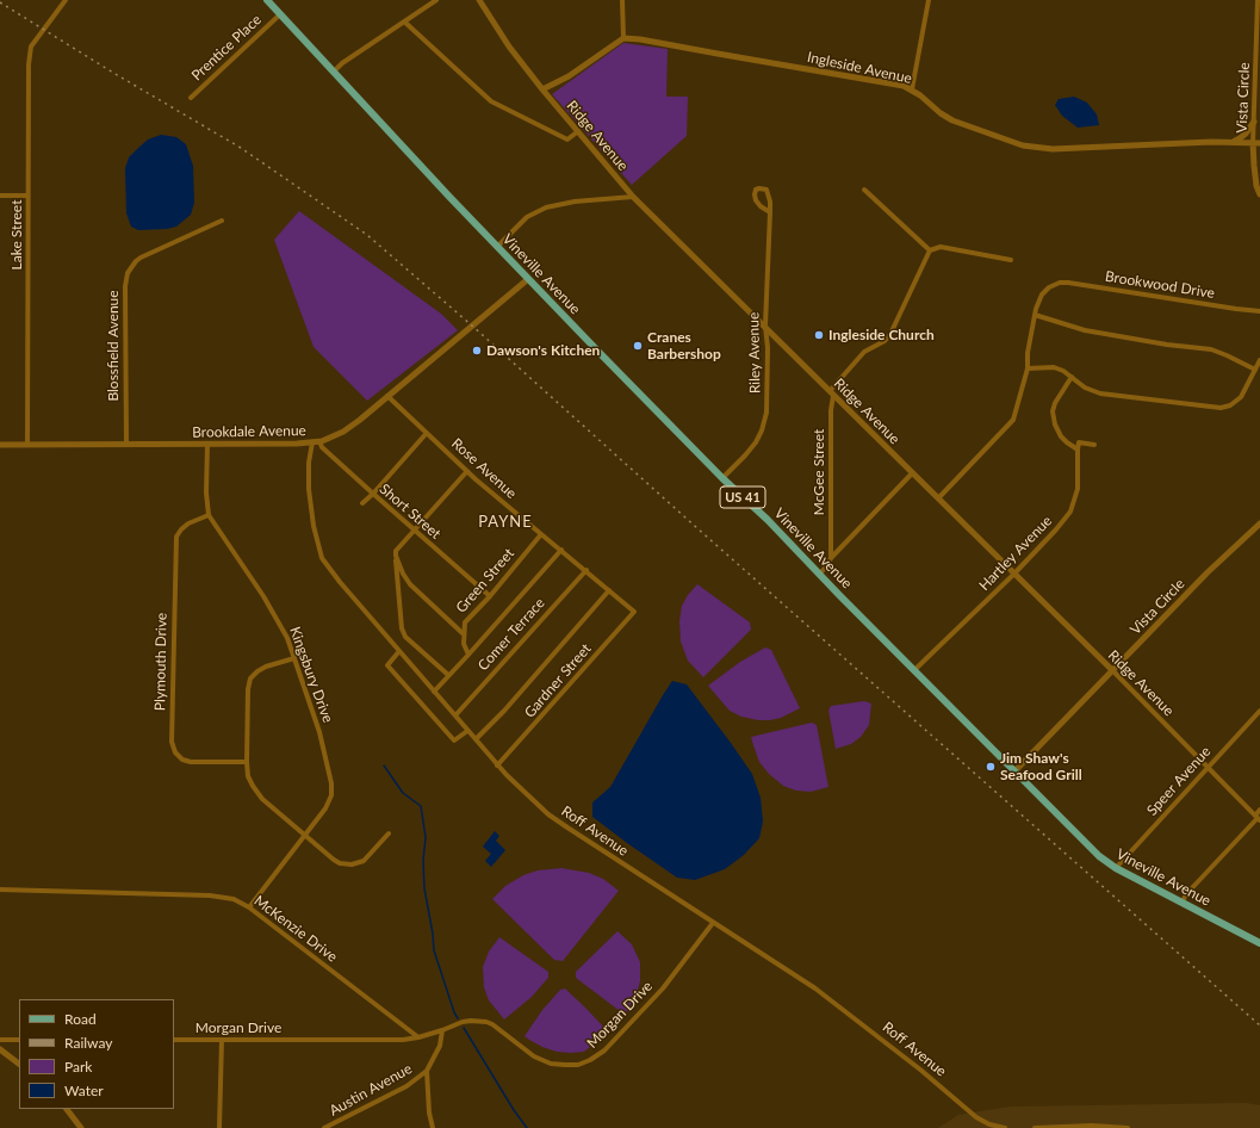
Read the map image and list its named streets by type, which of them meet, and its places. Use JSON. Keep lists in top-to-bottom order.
{
  "streets": {
    "main road": ["Vineville Avenue", "US 41"],
    "street": [
      "Prentice Place",
      "Ingleside Avenue",
      "Vista Circle",
      "Ridge Avenue",
      "Lake Street",
      "Brookwood Drive",
      "Blossfield Avenue",
      "Riley Avenue",
      "Brookdale Avenue",
      "Rose Avenue",
      "McGee Street",
      "Short Street",
      "Hartley Avenue",
      "Green Street",
      "Comer Terrace",
      "Plymouth Drive",
      "Kingsbury Drive",
      "Gardner Street",
      "Speer Avenue",
      "Roff Avenue",
      "McKenzie Drive",
      "Morgan Drive",
      "Austin Avenue"
    ]
  },
  "crossings": [
    ["Prentice Place", "Vineville Avenue"],
    ["Ingleside Avenue", "Vista Circle"],
    ["Vista Circle", "Ridge Avenue"],
    ["Vista Circle", "Vineville Avenue"],
    ["Ridge Avenue", "Riley Avenue"],
    ["Ridge Avenue", "McGee Street"],
    ["Ridge Avenue", "Hartley Avenue"],
    ["Ridge Avenue", "Speer Avenue"],
    ["Lake Street", "Brookdale Avenue"],
    ["Vineville Avenue", "Riley Avenue"],
    ["Vineville Avenue", "Brookdale Avenue"],
    ["Vineville Avenue", "Hartley Avenue"],
    ["Vineville Avenue", "Speer Avenue"],
    ["Blossfield Avenue", "Brookdale Avenue"],
    ["Brookdale Avenue", "Rose Avenue"],
    ["Brookdale Avenue", "Short Street"],
    ["Brookdale Avenue", "Kingsbury Drive"],
    ["Brookdale Avenue", "Roff Avenue"],
    ["Rose Avenue", "Green Street"],
    ["Rose Avenue", "Comer Terrace"],
    ["Rose Avenue", "Gardner Street"],
    ["Short Street", "Green Street"],
    ["Short Street", "Roff Avenue"],
    ["Comer Terrace", "Roff Avenue"],
    ["Plymouth Drive", "Kingsbury Drive"],
    ["Kingsbury Drive", "McKenzie Drive"],
    ["Gardner Street", "Roff Avenue"],
    ["Roff Avenue", "Morgan Drive"],
    ["McKenzie Drive", "Morgan Drive"]
  ],
  "districts": ["PAYNE"],
  "places": [
    "Ingleside Church",
    "Cranes Barbershop",
    "Dawson's Kitchen",
    "Jim Shaw's Seafood Grill"
  ],
  "legend": [
    "Road",
    "Railway",
    "Park",
    "Water"
  ]
}
